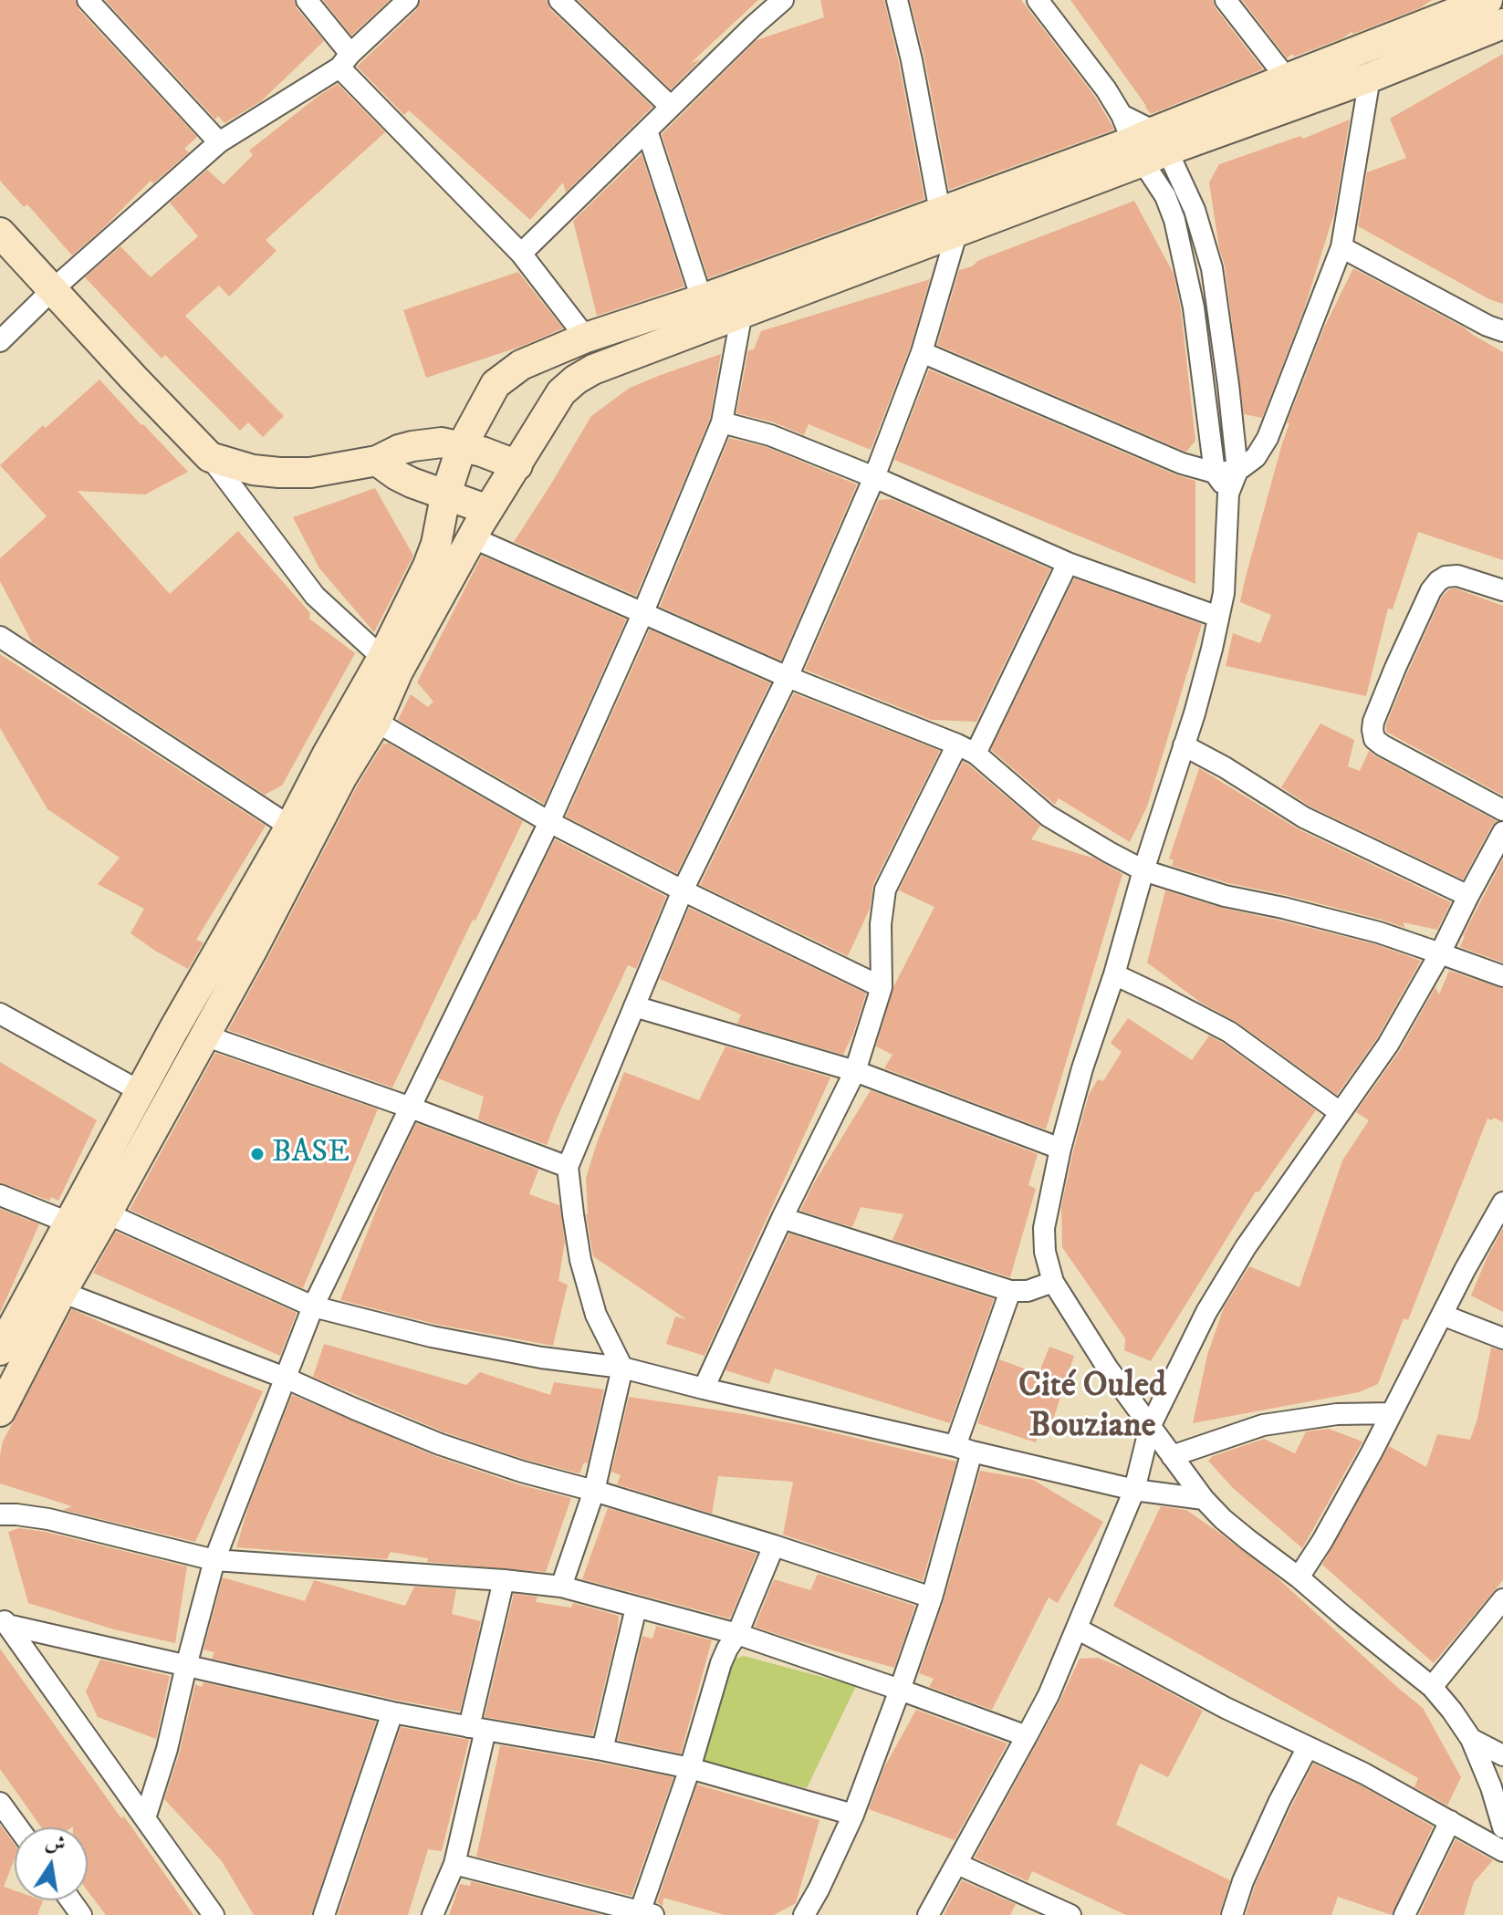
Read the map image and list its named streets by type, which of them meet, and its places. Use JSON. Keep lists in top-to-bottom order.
{
  "districts": ["Cité Ouled Bouziane"],
  "places": ["BASE"],
  "north": "top"
}
